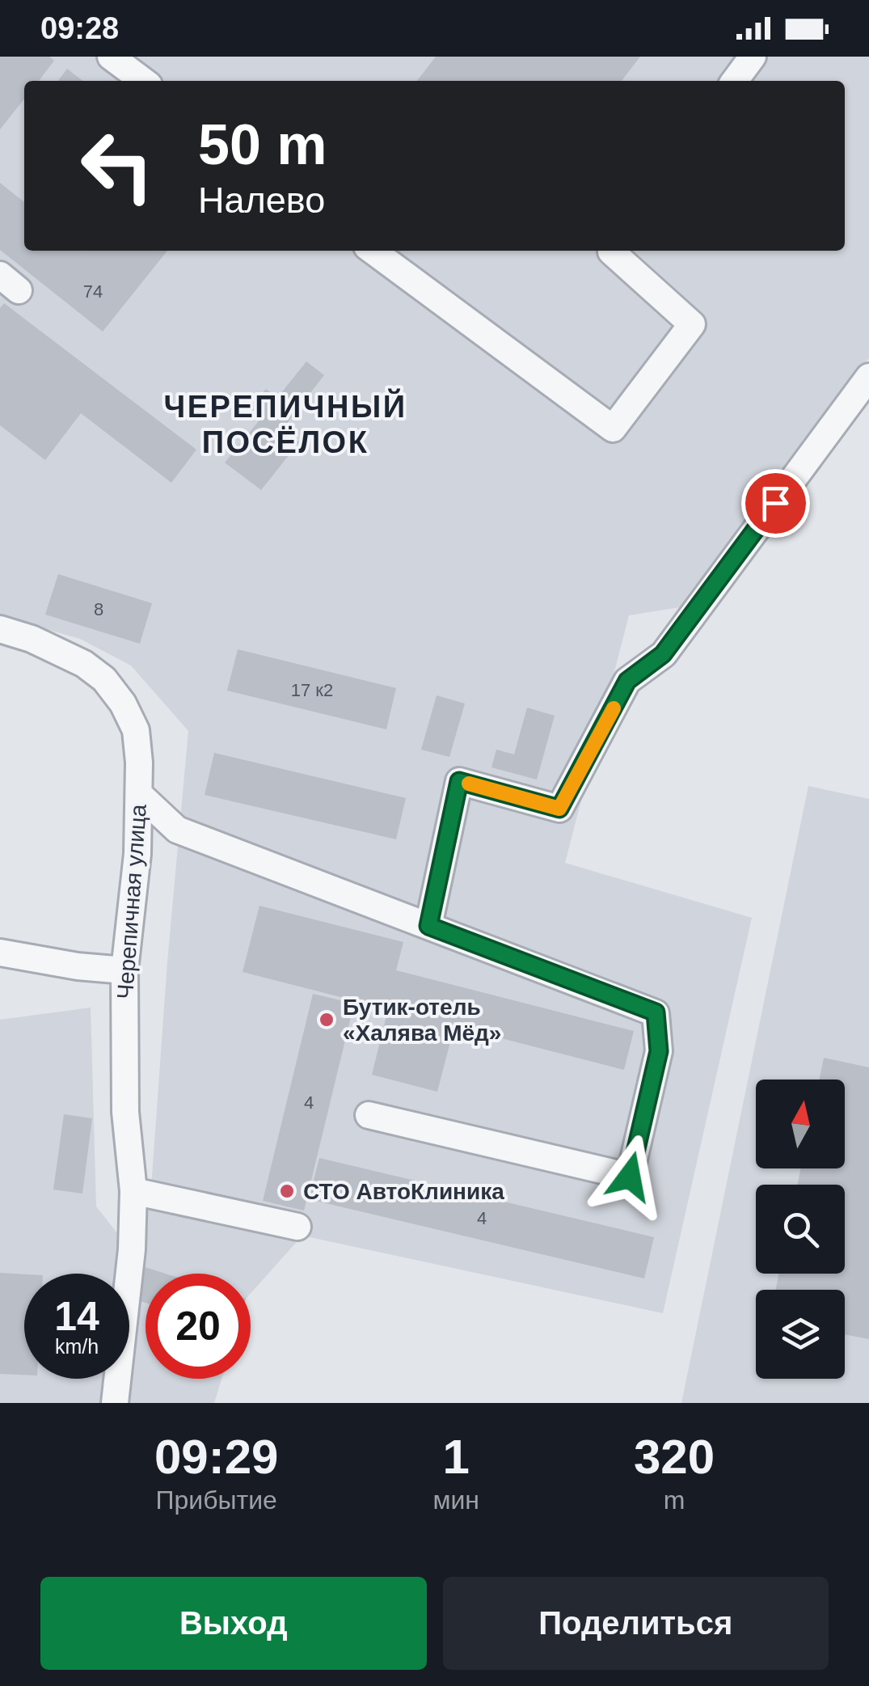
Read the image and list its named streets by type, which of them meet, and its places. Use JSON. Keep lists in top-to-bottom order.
{
  "streets": {
    "street": ["Черепичная улица"]
  },
  "districts": ["ЧЕРЕПИЧНЫЙ ПОСЁЛОК"],
  "places": ["Бутик-отель «Халява Мёд»", "СТО АвтоКлиника"],
  "house_numbers": [
    "74",
    "8",
    "17 к2",
    "4",
    "4"
  ],
  "north": "top",
  "page": {
    "status": "09:28",
    "turn": ["50 m", "Налево"],
    "speed": "14 km/h",
    "limit": "20",
    "eta": [
      "09:29",
      "Прибытие",
      "1",
      "мин",
      "320",
      "m"
    ],
    "buttons": ["Выход", "Поделиться"]
  }
}
